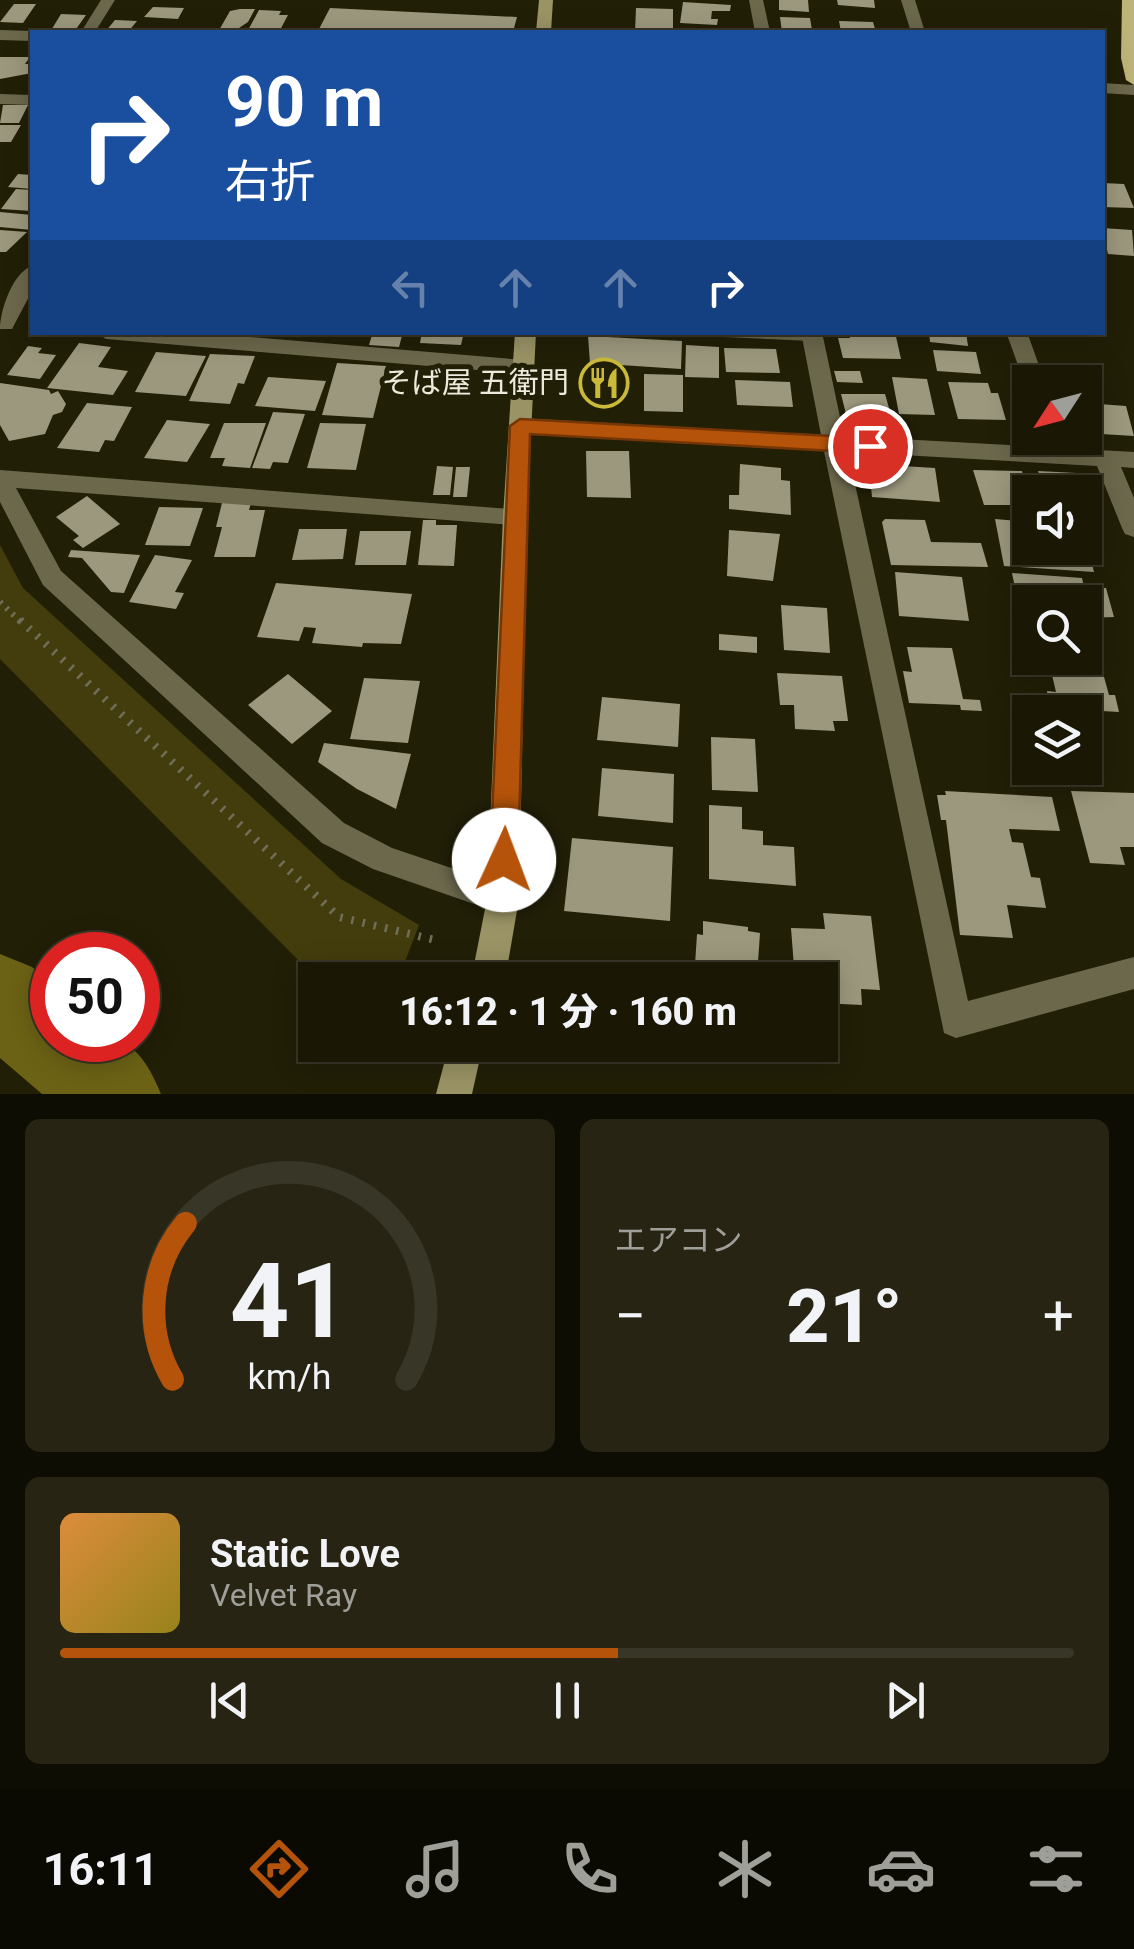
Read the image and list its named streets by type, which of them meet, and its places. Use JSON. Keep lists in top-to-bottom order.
{
  "places": {
    "restaurant": ["そば屋 五衛門"]
  },
  "north": "bottom left",
  "page": {
    "turn": ["90 m", "右折"],
    "limit": "50",
    "trip": "16:12 · 1 分 · 160 m",
    "tile": "エアコン",
    "heat": ["−", "21°", "+"],
    "song": ["Static Love", "Velvet Ray"],
    "tabs": "16:11",
    "gauge": ["41", "km/h"]
  }
}
